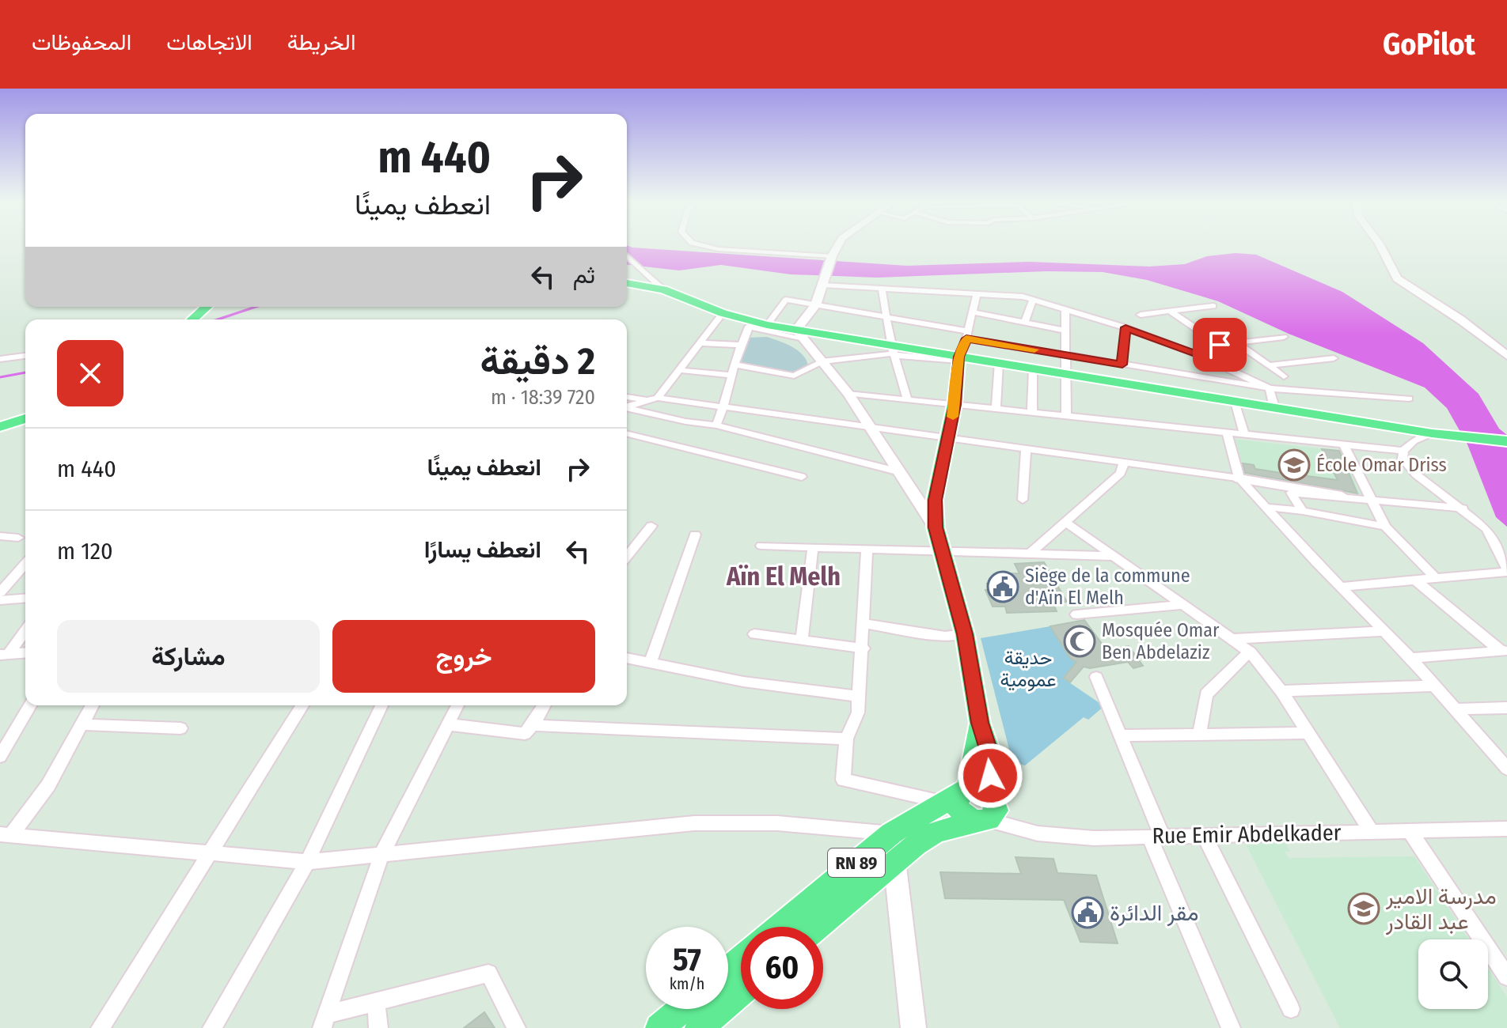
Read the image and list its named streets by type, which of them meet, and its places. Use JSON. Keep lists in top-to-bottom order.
{
  "streets": {
    "main road": ["RN 89"],
    "street": ["Rue Emir Abdelkader"]
  },
  "crossings": [
    ["Rue Emir Abdelkader", "RN 89"]
  ],
  "districts": ["Aïn El Melh"],
  "parks": ["حديقة عمومية"],
  "places": {
    "school or university": ["École Omar Driss", "مدرسة الامير عبد القادر"],
    "public building": ["Siège de la commune d'Aïn El Melh", "مقر الدائرة"],
    "mosque": ["Mosquée Omar Ben Abdelaziz"]
  },
  "page": {
    "header": "GoPilot",
    "nav": ["الخريطة", "الاتجاهات", "المحفوظات"],
    "turn": ["440 m", "انعطف يمينًا"],
    "then": "ثم",
    "heading": ["2 دقيقة", "720 m · 18:39"],
    "list": [
      {
        "name": "انعطف يمينًا",
        "value": "440 m"
      },
      {
        "name": "انعطف يسارًا",
        "value": "120 m"
      }
    ],
    "buttons": ["خروج", "مشاركة"],
    "speed": "57 km/h",
    "limit": "60"
  }
}
